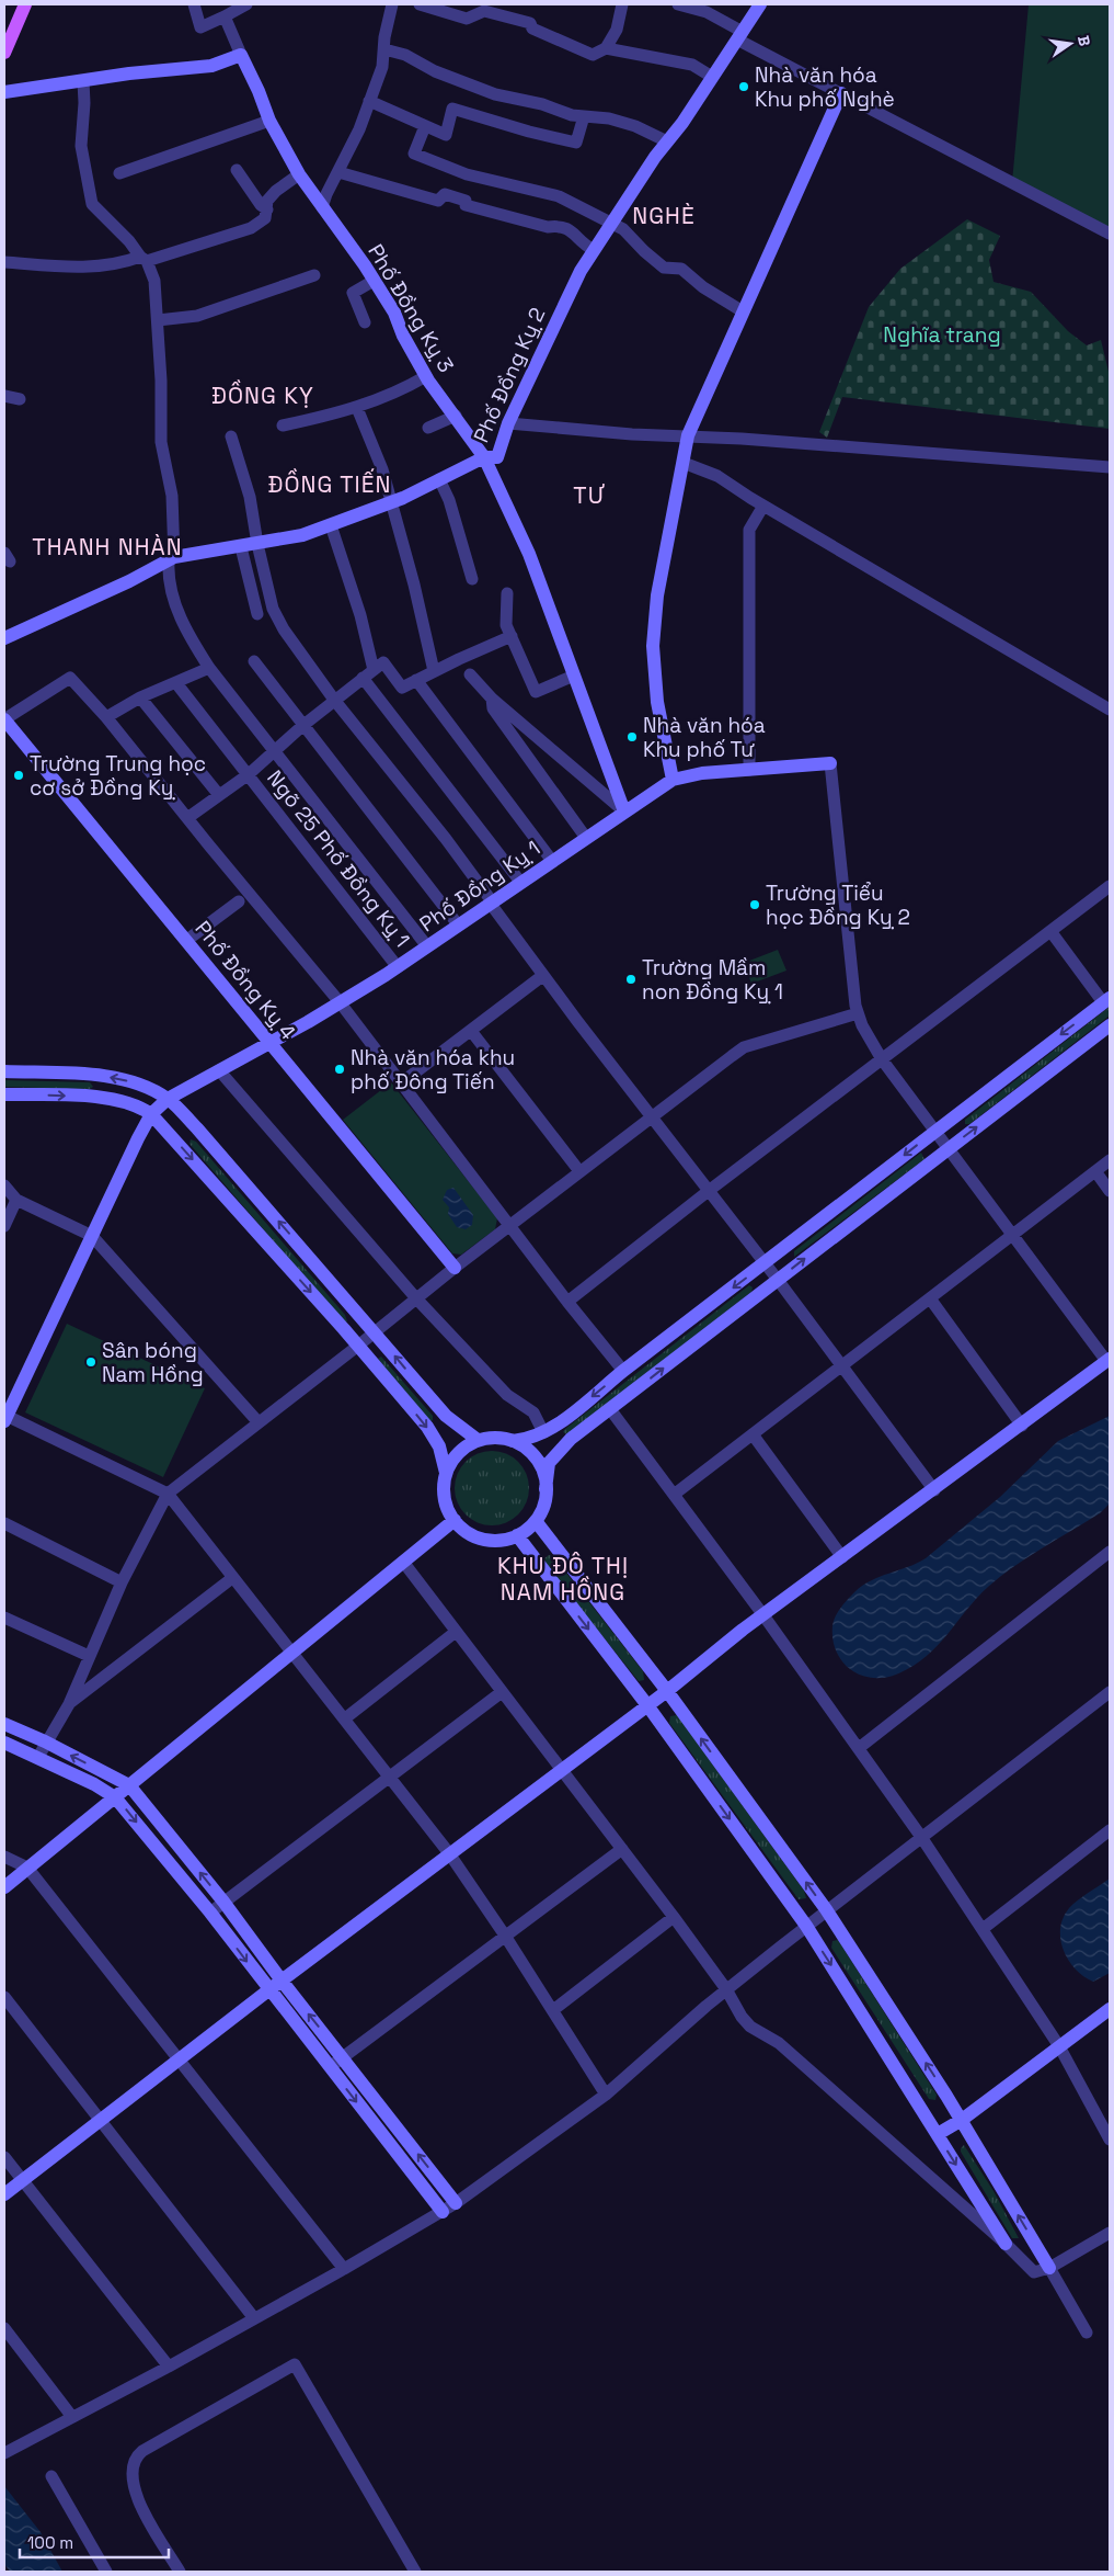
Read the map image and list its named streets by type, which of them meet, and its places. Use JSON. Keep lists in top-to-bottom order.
{
  "streets": {
    "street": [
      "Phố Đồng Kỵ 3",
      "Phố Đồng Kỵ 2",
      "Ngõ 25 Phố Đồng Kỵ 1",
      "Phố Đồng Kỵ 1",
      "Phố Đồng Kỵ 4"
    ]
  },
  "crossings": [
    ["Phố Đồng Kỵ 3", "Phố Đồng Kỵ 2"],
    ["Phố Đồng Kỵ 3", "Phố Đồng Kỵ 1"],
    ["Ngõ 25 Phố Đồng Kỵ 1", "Phố Đồng Kỵ 1"],
    ["Phố Đồng Kỵ 1", "Phố Đồng Kỵ 4"]
  ],
  "districts": [
    "NGHÈ",
    "ĐỒNG KỴ",
    "ĐỒNG TIẾN",
    "TƯ",
    "THANH NHÀN",
    "KHU ĐÔ THỊ NAM HỒNG"
  ],
  "parks": ["Nghĩa trang"],
  "places": [
    "Nhà văn hóa Khu phố Nghè",
    "Nhà văn hóa Khu phố Tư",
    "Trường Trung học cơ sở Đồng Kỵ",
    "Trường Tiểu học Đồng Kỵ 2",
    "Trường Mầm non Đồng Kỵ 1",
    "Nhà văn hóa khu phố Đông Tiến",
    "Sân bóng Nam Hồng"
  ],
  "scale_bar": "100 m",
  "north": "right"
}
